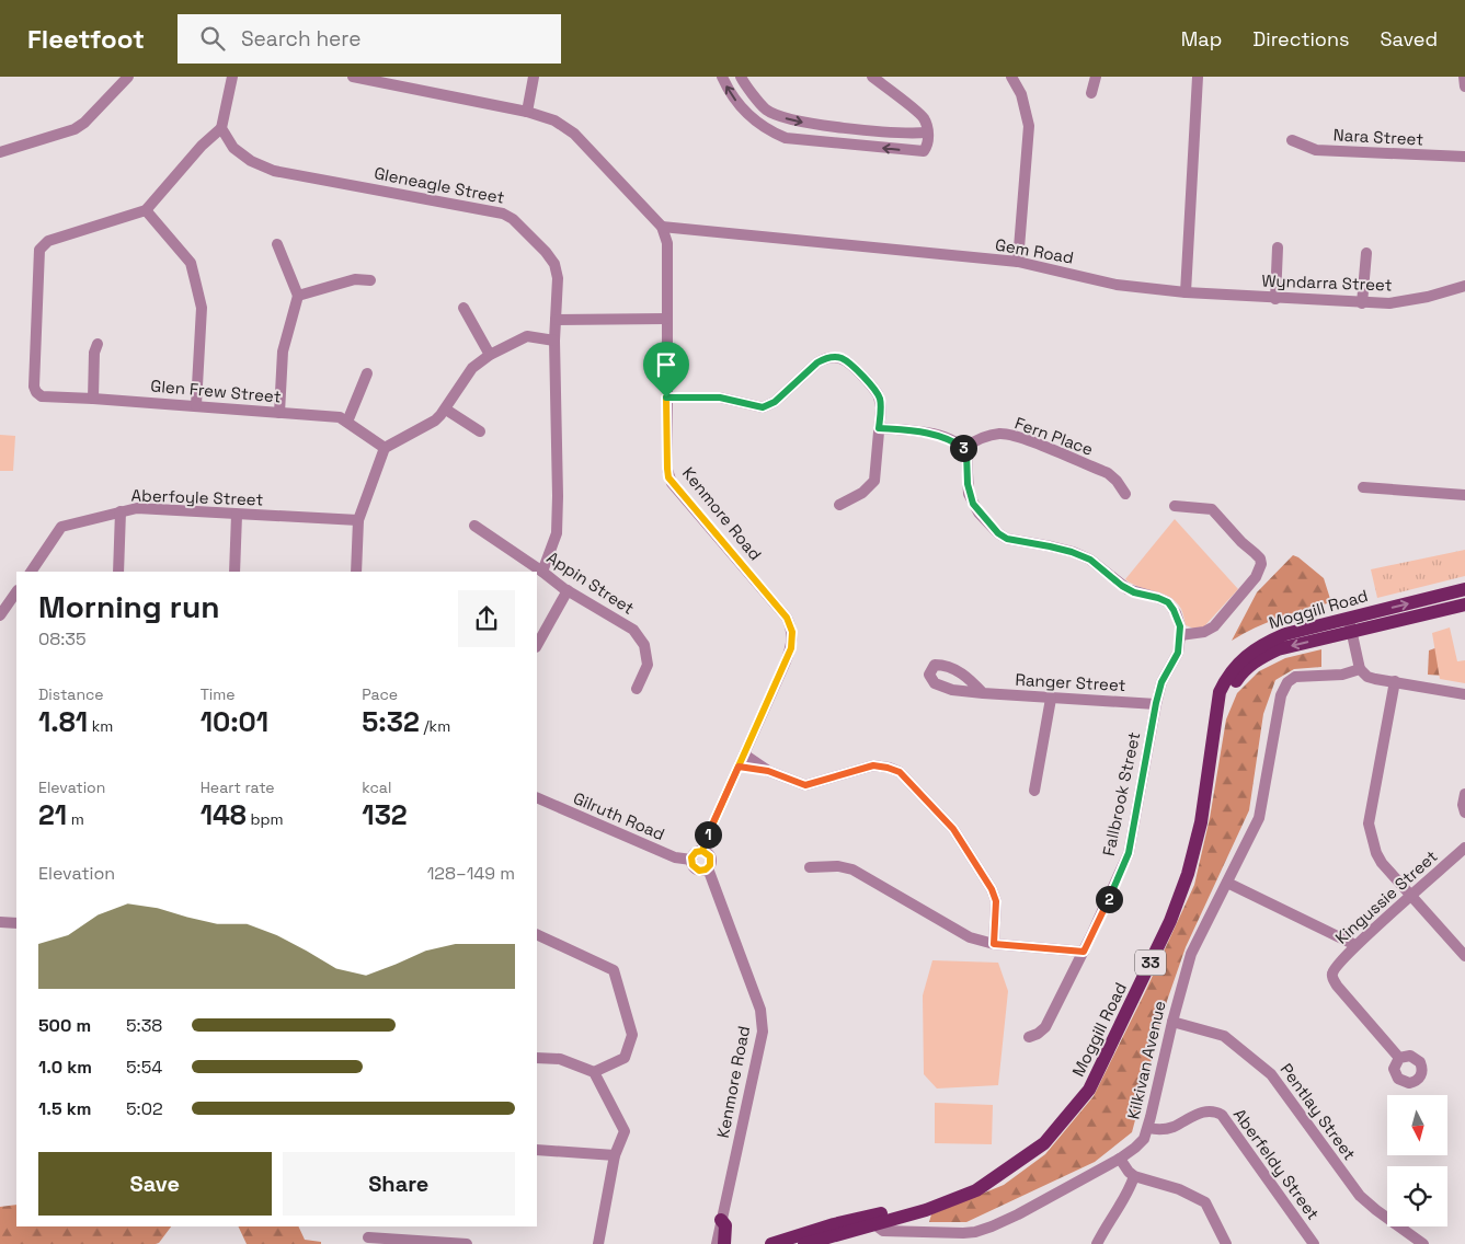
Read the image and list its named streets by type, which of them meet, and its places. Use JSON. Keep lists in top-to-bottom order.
{
  "streets": {
    "main road": ["Moggill Road", "33"],
    "street": [
      "Nara Street",
      "Gleneagle Street",
      "Gem Road",
      "Wyndarra Street",
      "Glen Frew Street",
      "Fern Place",
      "Aberfoyle Street",
      "Kenmore Road",
      "Appin Street",
      "Ranger Street",
      "Fallbrook Street",
      "Gilruth Road",
      "Kingussie Street",
      "Kilkivan Avenue",
      "Pentlay Street",
      "Aberfeldy Street"
    ]
  },
  "crossings": [
    ["Gleneagle Street", "Appin Street"],
    ["Gem Road", "Wyndarra Street"],
    ["Gem Road", "Kenmore Road"],
    ["Kenmore Road", "Gilruth Road"],
    ["Moggill Road", "Kilkivan Avenue"],
    ["Ranger Street", "Fallbrook Street"],
    ["Kilkivan Avenue", "Pentlay Street"],
    ["Kilkivan Avenue", "Aberfeldy Street"]
  ],
  "north": "bottom",
  "page": {
    "header": "Fleetfoot",
    "search": "Search here",
    "nav": ["Map", "Directions", "Saved"],
    "pins": ["3", "1", "2"],
    "heading": ["Morning run", "08:35"],
    "stats": [
      ["Distance", "1.81 km"],
      ["Time", "10:01"],
      ["Pace", "5:32 /km"],
      ["Elevation", "21 m"],
      ["Heart rate", "148 bpm"],
      ["kcal", "132"]
    ],
    "chart": ["Elevation", "128–149 m"],
    "list": [
      {
        "name": "500 m",
        "note": "5:38"
      },
      {
        "name": "1.0 km",
        "note": "5:54"
      },
      {
        "name": "1.5 km",
        "note": "5:02"
      }
    ],
    "buttons": ["Save", "Share"]
  }
}
